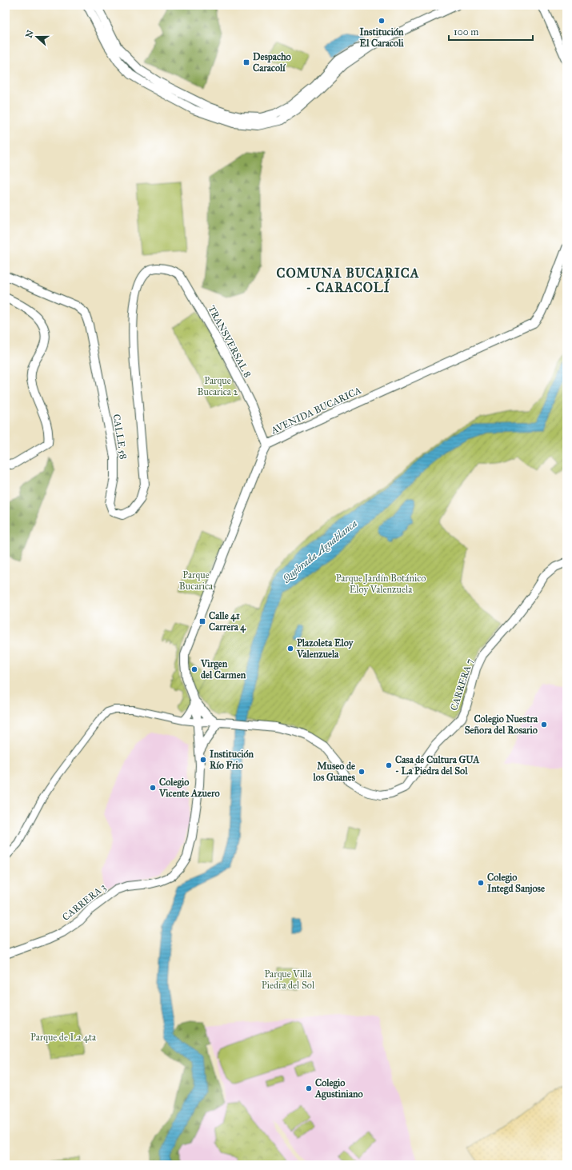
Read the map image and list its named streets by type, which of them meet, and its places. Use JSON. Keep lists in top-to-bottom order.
{
  "streets": {
    "main road": [
      "TRANSVERSAL 8",
      "AVENIDA BUCARICA",
      "CALLE 58",
      "CARRERA 7",
      "CARRERA 3"
    ]
  },
  "crossings": [
    ["TRANSVERSAL 8", "AVENIDA BUCARICA"],
    ["TRANSVERSAL 8", "CALLE 58"],
    ["AVENIDA BUCARICA", "CARRERA 7"],
    ["AVENIDA BUCARICA", "CARRERA 3"],
    ["CARRERA 7", "CARRERA 3"]
  ],
  "districts": ["COMUNA BUCARICA - CARACOLÍ"],
  "water": ["Quebrada Aguablanca"],
  "parks": [
    "Parque Bucarica 2",
    "Parque Bucarica",
    "Parque Jardín Botánico Eloy Valenzuela",
    "Parque Villa Piedra del Sol",
    "Parque de La 4ta"
  ],
  "places": {
    "other": [
      "Institución El Caracoli",
      "Plazoleta Eloy Valenzuela",
      "Virgen del Carmen",
      "Colegio Nuestra Señora del Rosario",
      "Institución Río Frio",
      "Casa de Cultura GUA - La Piedra del Sol",
      "Museo de los Guanes",
      "Colegio Vicente Azuero",
      "Colegio Integd Sanjose",
      "Colegio Agustiniano"
    ],
    "transit": ["Despacho Caracolí", "Calle 41 Carrera 4"]
  },
  "scale_bar": "100 m",
  "north": "left"
}
